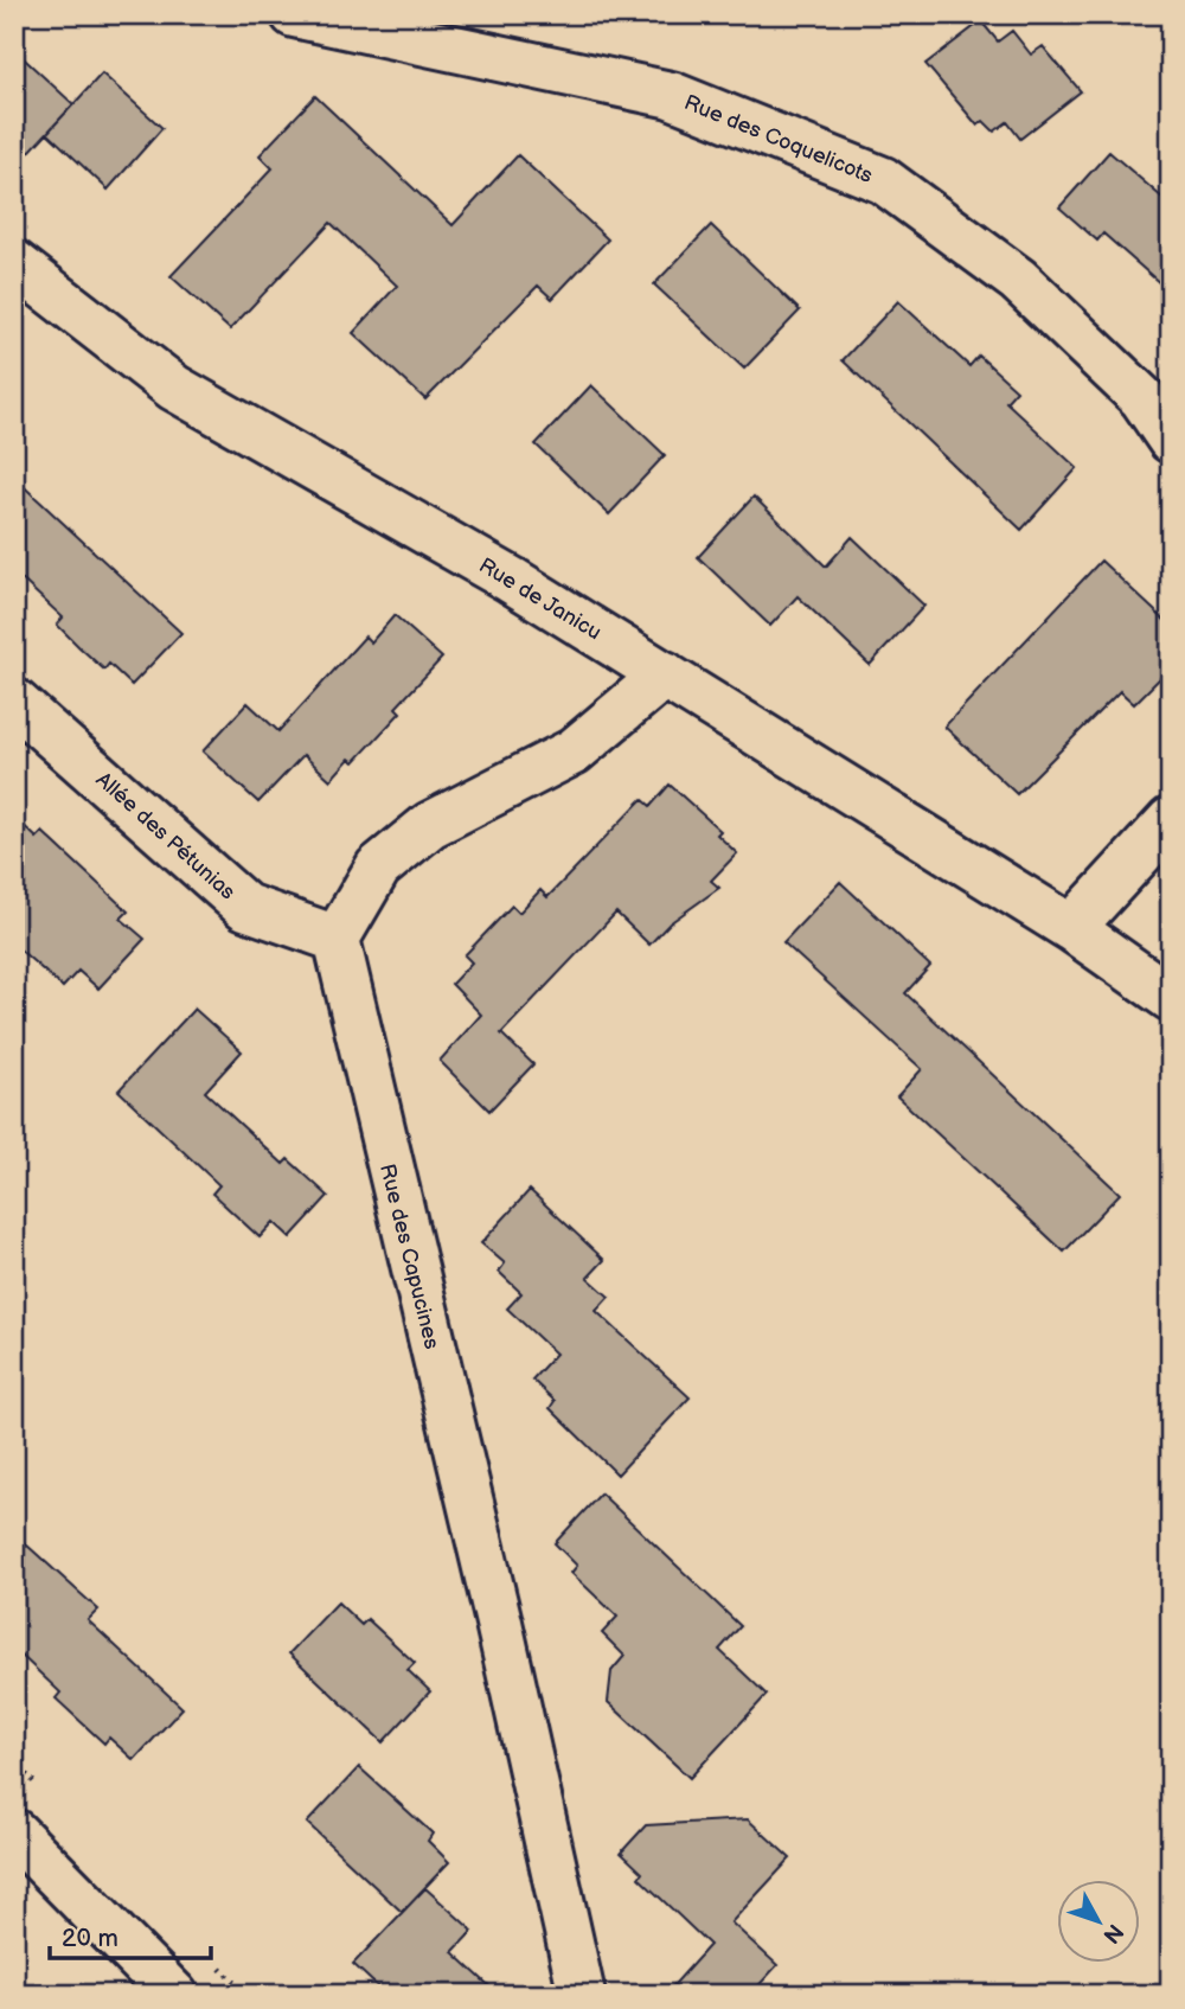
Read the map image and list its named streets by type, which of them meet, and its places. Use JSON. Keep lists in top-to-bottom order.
{
  "streets": {
    "street": [
      "Rue des Coquelicots",
      "Rue de Janicu",
      "Allée des Pétunias",
      "Rue des Capucines"
    ]
  },
  "crossings": [
    ["Allée des Pétunias", "Rue des Capucines"]
  ],
  "scale_bar": "20 m",
  "north": "bottom right"
}
